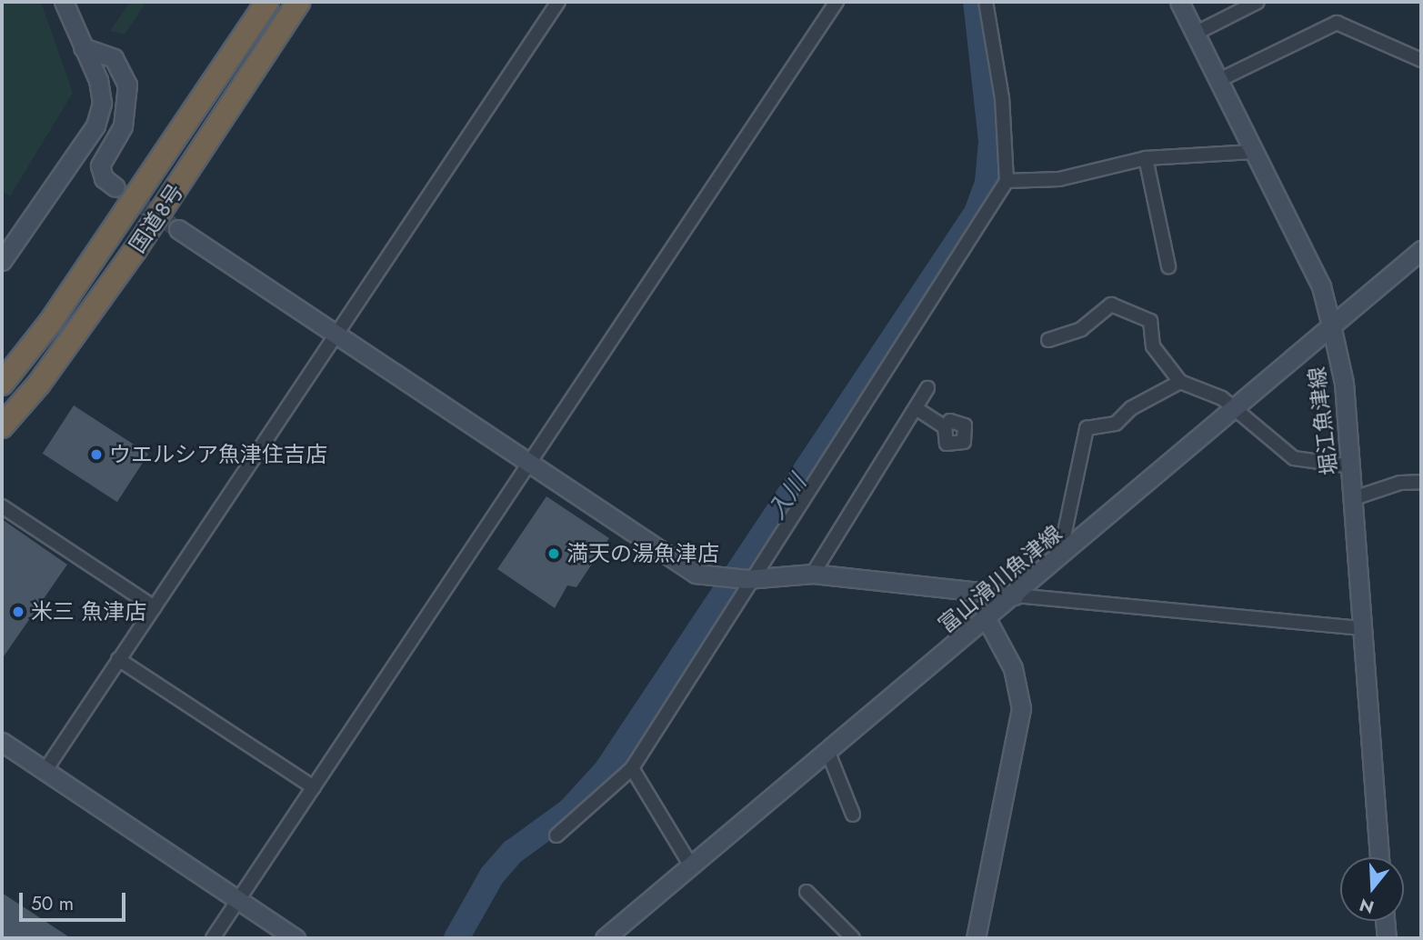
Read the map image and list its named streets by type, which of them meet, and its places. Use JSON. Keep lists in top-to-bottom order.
{
  "streets": {
    "highway": ["国道8号"],
    "street": ["堀江魚津線", "富山滑川魚津線"]
  },
  "crossings": [
    ["堀江魚津線", "富山滑川魚津線"]
  ],
  "water": ["入川"],
  "places": ["ウエルシア魚津住吉店", "満天の湯魚津店", "米三 魚津店"],
  "scale_bar": "50 m",
  "north": "bottom"
}
